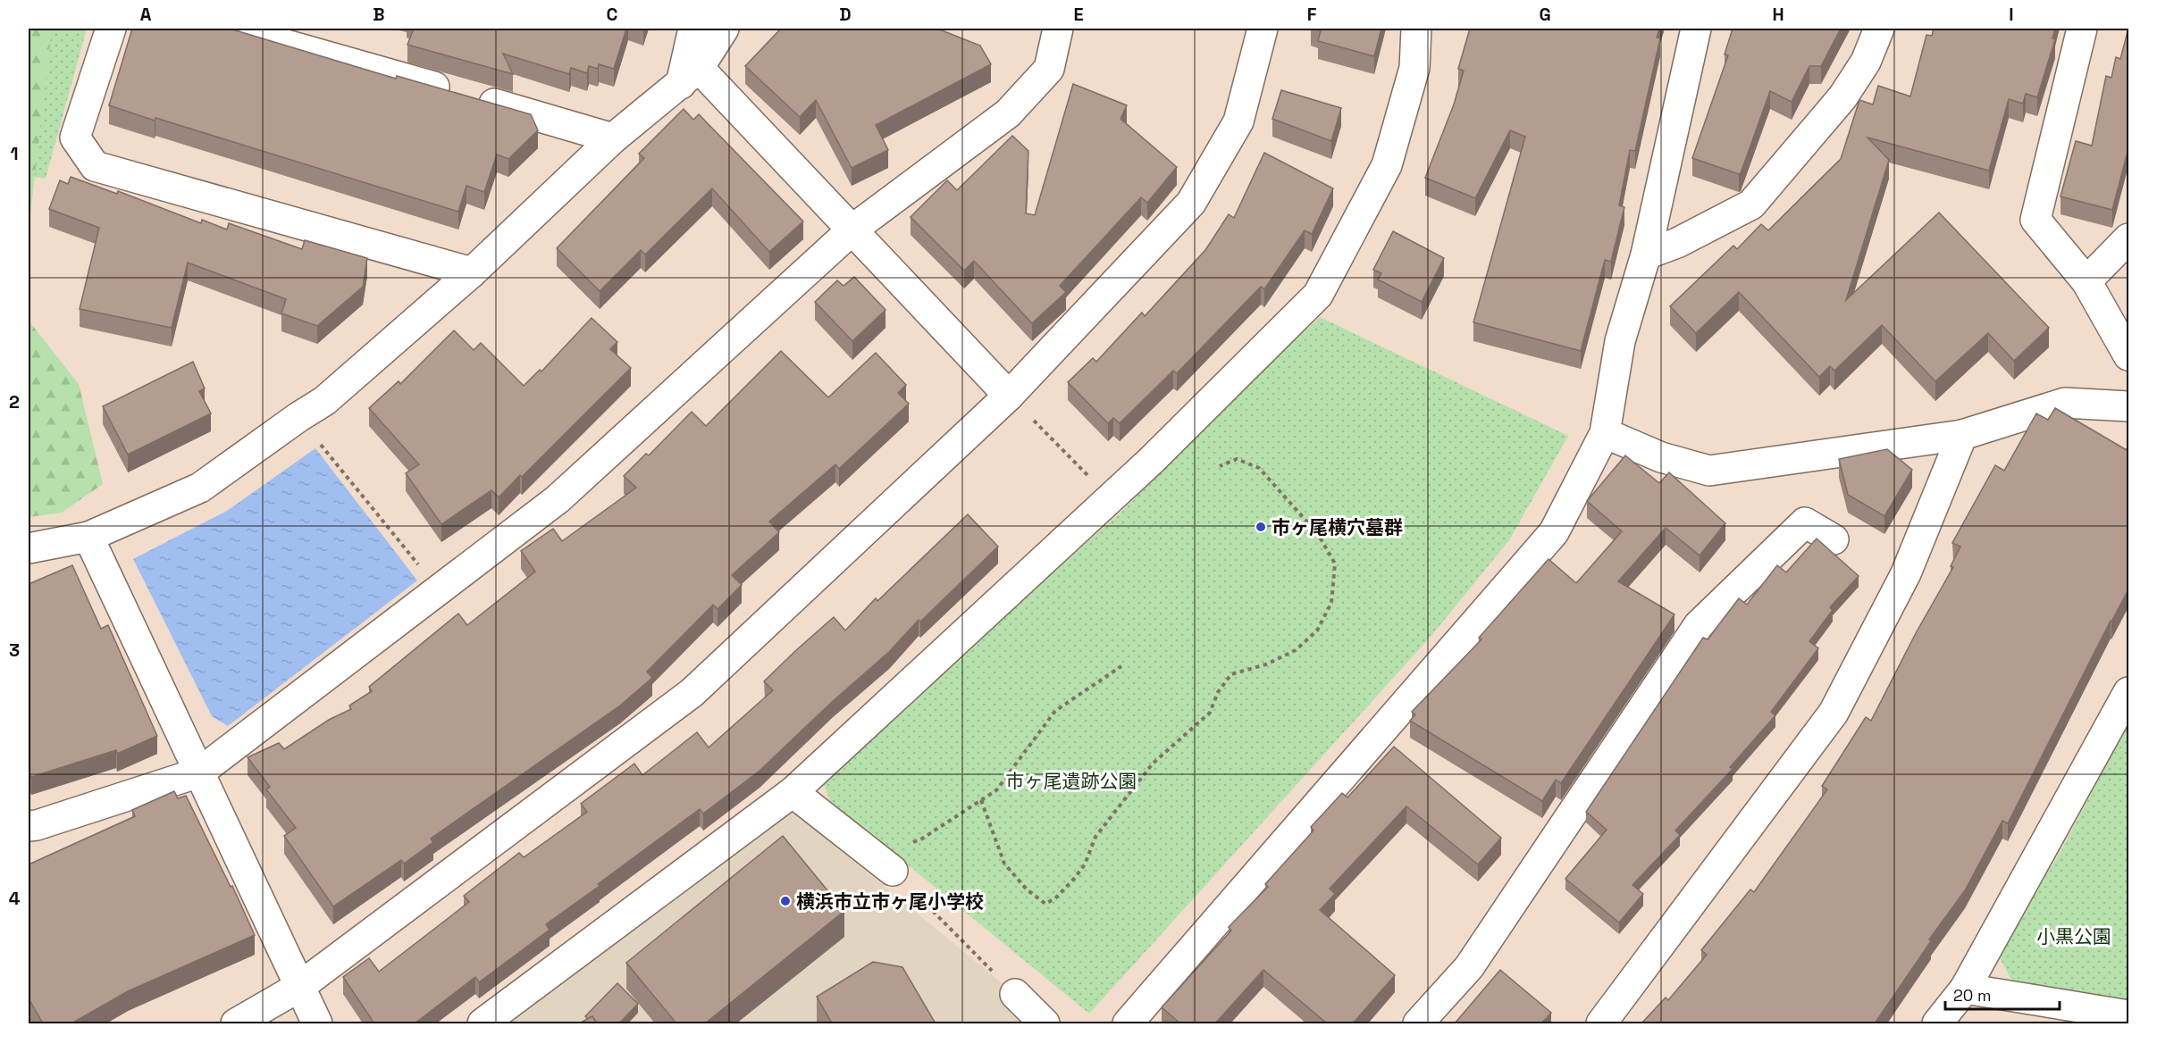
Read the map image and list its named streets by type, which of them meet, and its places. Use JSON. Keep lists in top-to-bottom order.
{
  "parks": ["市ヶ尾遺跡公園", "小黒公園"],
  "places": ["市ヶ尾横穴墓群", "横浜市立市ヶ尾小学校"],
  "scale_bar": "20 m",
  "grid": {
    "columns": [
      "A",
      "B",
      "C",
      "D",
      "E",
      "F",
      "G",
      "H",
      "I"
    ],
    "rows": [
      "1",
      "2",
      "3",
      "4"
    ]
  }
}
